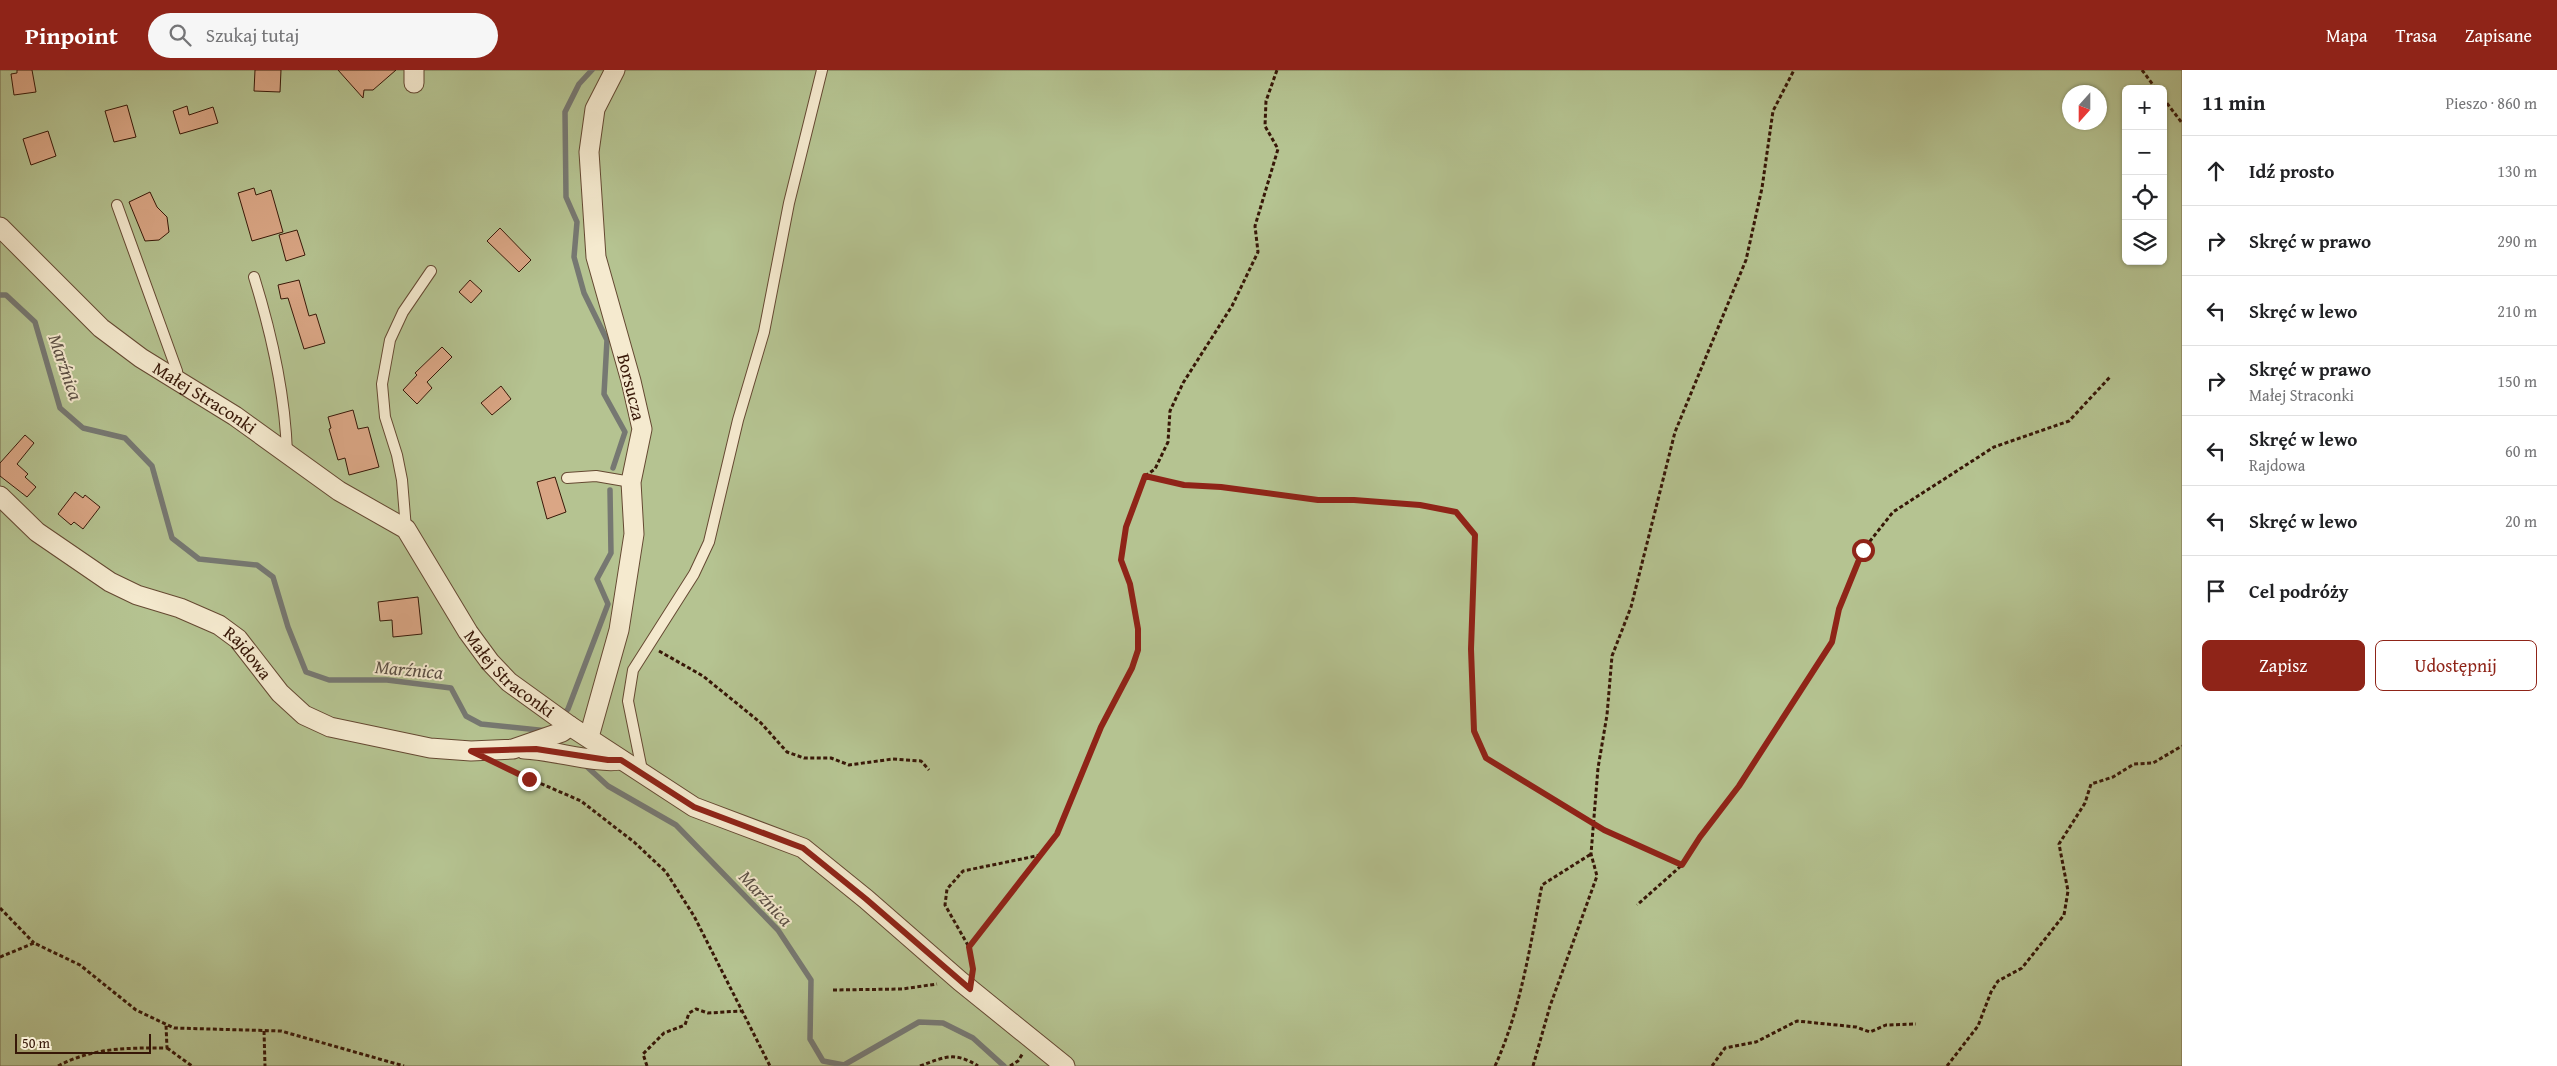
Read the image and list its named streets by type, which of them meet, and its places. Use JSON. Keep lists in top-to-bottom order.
{
  "streets": {
    "street": ["Borsucza", "Małej Straconki", "Rajdowa"]
  },
  "crossings": [
    ["Borsucza", "Małej Straconki"],
    ["Małej Straconki", "Rajdowa"]
  ],
  "water": ["Marźnica"],
  "scale_bar": "50 m",
  "north": "bottom",
  "page": {
    "header": "Pinpoint",
    "search": "Szukaj tutaj",
    "nav": ["Mapa", "Trasa", "Zapisane"],
    "heading": ["11 min", "Pieszo · 860 m"],
    "map_buttons": ["+", "−"],
    "list": [
      ["Idź prosto", "130 m"],
      ["Skręć w prawo", "290 m"],
      ["Skręć w lewo", "210 m"],
      ["Skręć w prawo", "Małej Straconki", "150 m"],
      ["Skręć w lewo", "Rajdowa", "60 m"],
      ["Skręć w lewo", "20 m"],
      "Cel podróży"
    ],
    "buttons": ["Zapisz", "Udostępnij"],
    "scale": "50 m"
  }
}
